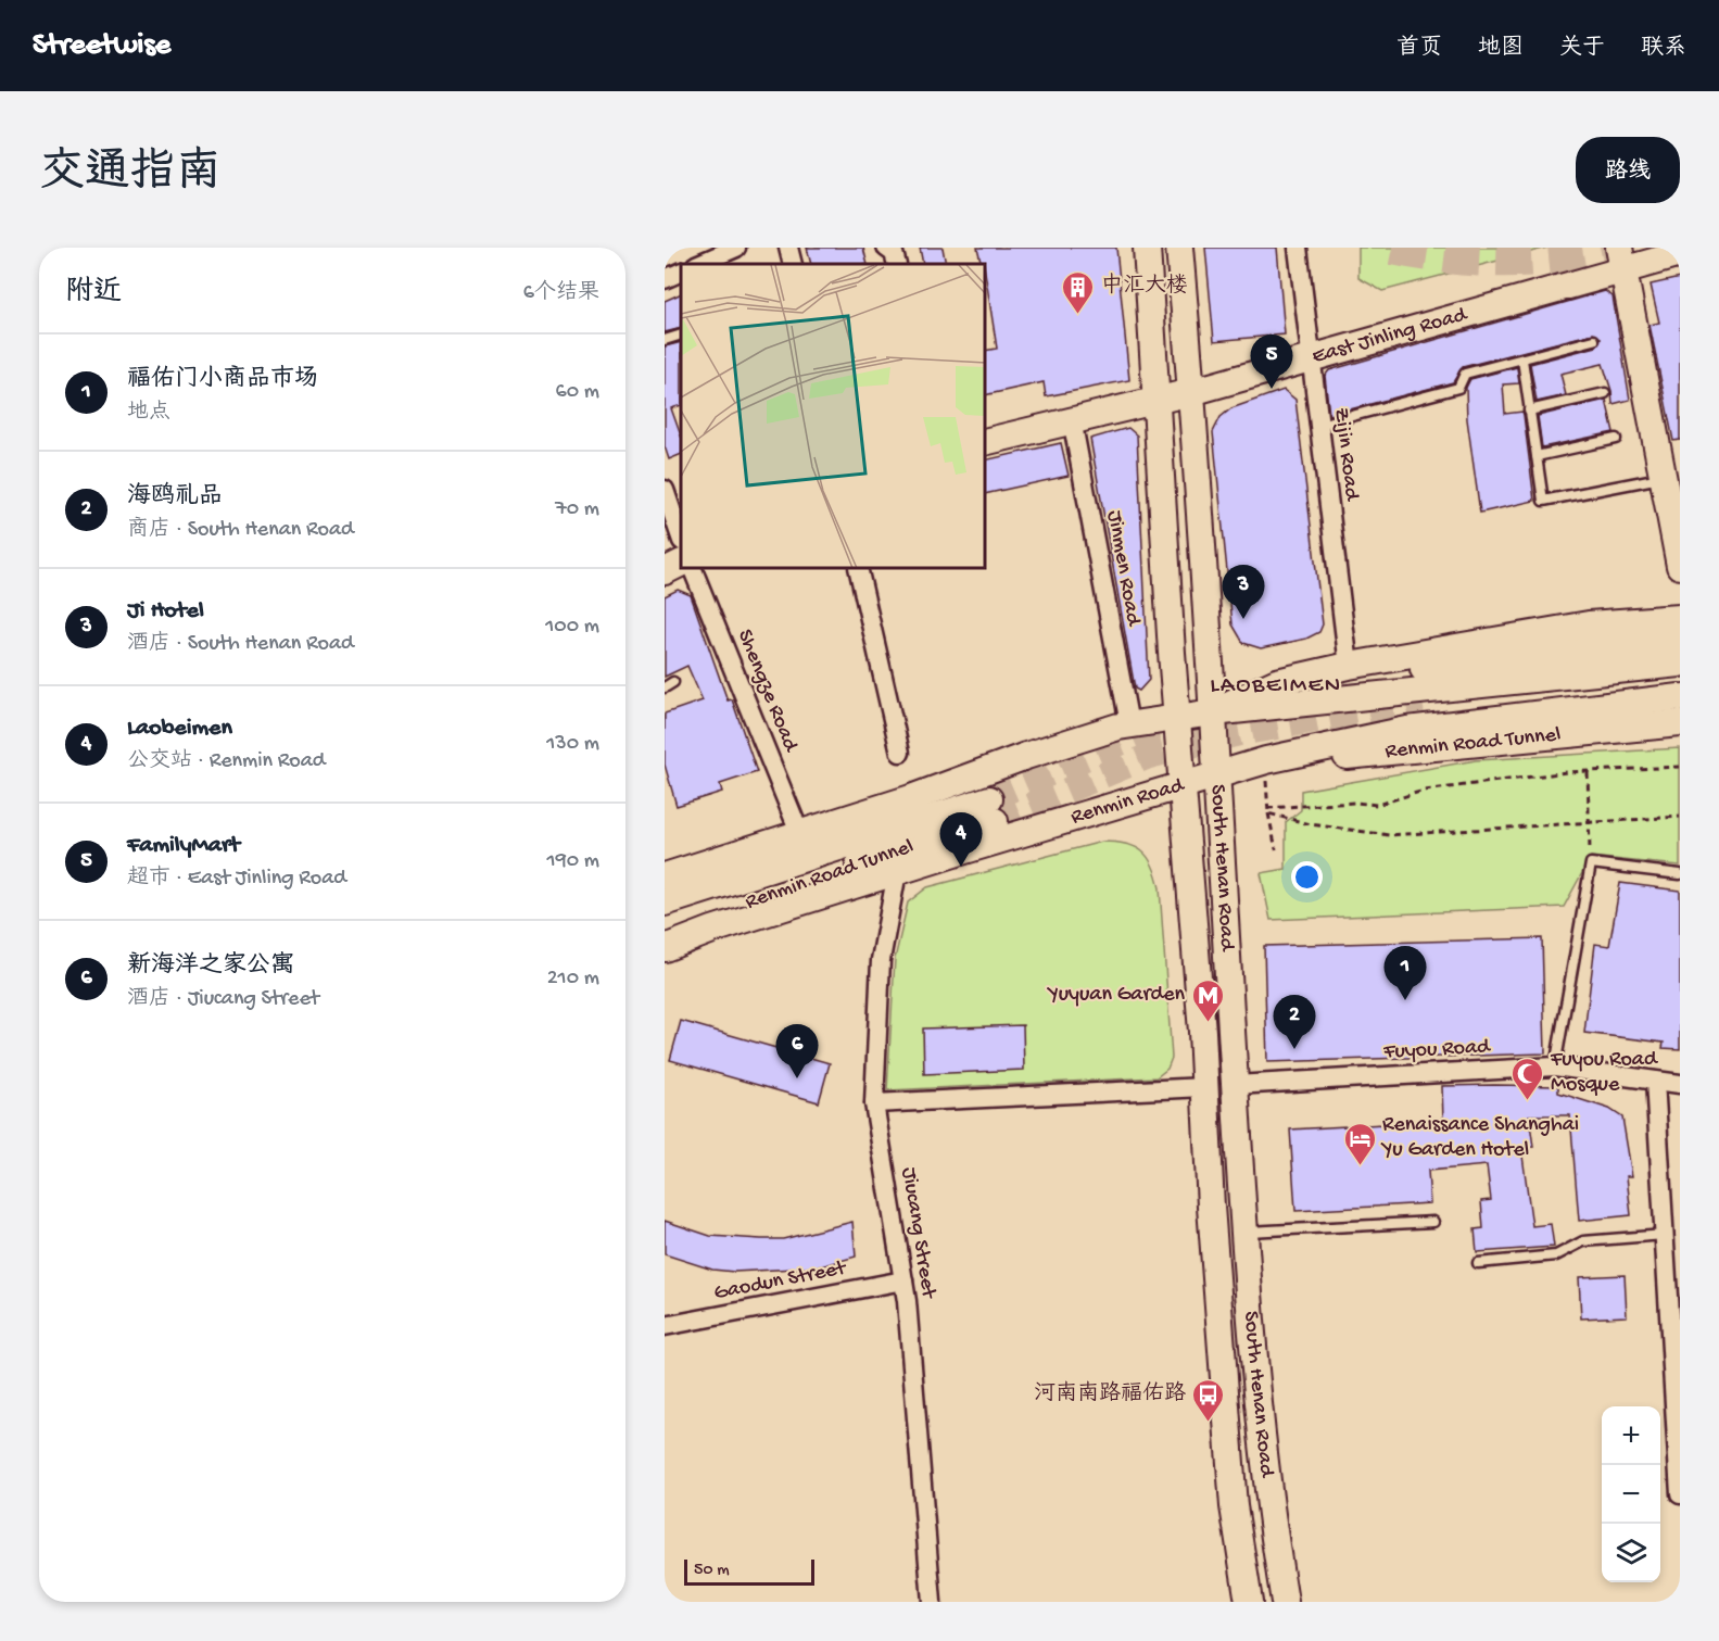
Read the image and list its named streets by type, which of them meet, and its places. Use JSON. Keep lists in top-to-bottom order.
{
  "streets": {
    "main road": [
      "East Jinling Road",
      "Renmin Road Tunnel",
      "Renmin Road",
      "South Henan Road"
    ],
    "street": [
      "Zijin Road",
      "Jinmen Road",
      "Shengze Road",
      "Fuyou Road",
      "Jiucang Street",
      "Gaodun Street"
    ]
  },
  "crossings": [
    ["East Jinling Road", "Zijin Road"],
    ["East Jinling Road", "Jinmen Road"],
    ["East Jinling Road", "South Henan Road"],
    ["Renmin Road Tunnel", "Renmin Road"],
    ["Renmin Road", "South Henan Road"],
    ["Renmin Road", "Jiucang Street"],
    ["South Henan Road", "Fuyou Road"],
    ["Jiucang Street", "Gaodun Street"]
  ],
  "districts": ["LAOBEIMEN"],
  "places": {
    "building": ["中汇大楼"],
    "metro station": ["Yuyuan Garden"],
    "mosque": ["Fuyou Road Mosque"],
    "hotel": ["Renaissance Shanghai Yu Garden Hotel"],
    "bus stop": ["河南南路福佑路"]
  },
  "scale_bar": "50 m",
  "page": {
    "header": "Streetwise",
    "nav": [
      "首页",
      "地图",
      "关于",
      "联系"
    ],
    "title": "交通指南",
    "buttons": "路线",
    "heading": ["附近", "6个结果"],
    "list": [
      {
        "mark": "1",
        "name": "福佑门小商品市场",
        "note": "地点",
        "value": "60 m"
      },
      {
        "mark": "2",
        "name": "海鸥礼品",
        "note": "商店 · South Henan Road",
        "value": "70 m"
      },
      {
        "mark": "3",
        "name": "Ji Hotel",
        "note": "酒店 · South Henan Road",
        "value": "100 m"
      },
      {
        "mark": "4",
        "name": "Laobeimen",
        "note": "公交站 · Renmin Road",
        "value": "130 m"
      },
      {
        "mark": "5",
        "name": "FamilyMart",
        "note": "超市 · East Jinling Road",
        "value": "190 m"
      },
      {
        "mark": "6",
        "name": "新海洋之家公寓",
        "note": "酒店 · Jiucang Street",
        "value": "210 m"
      }
    ],
    "pins": [
      "5",
      "3",
      "4",
      "1",
      "2",
      "6"
    ],
    "map_buttons": ["+", "−"],
    "scale": "50 m"
  }
}
